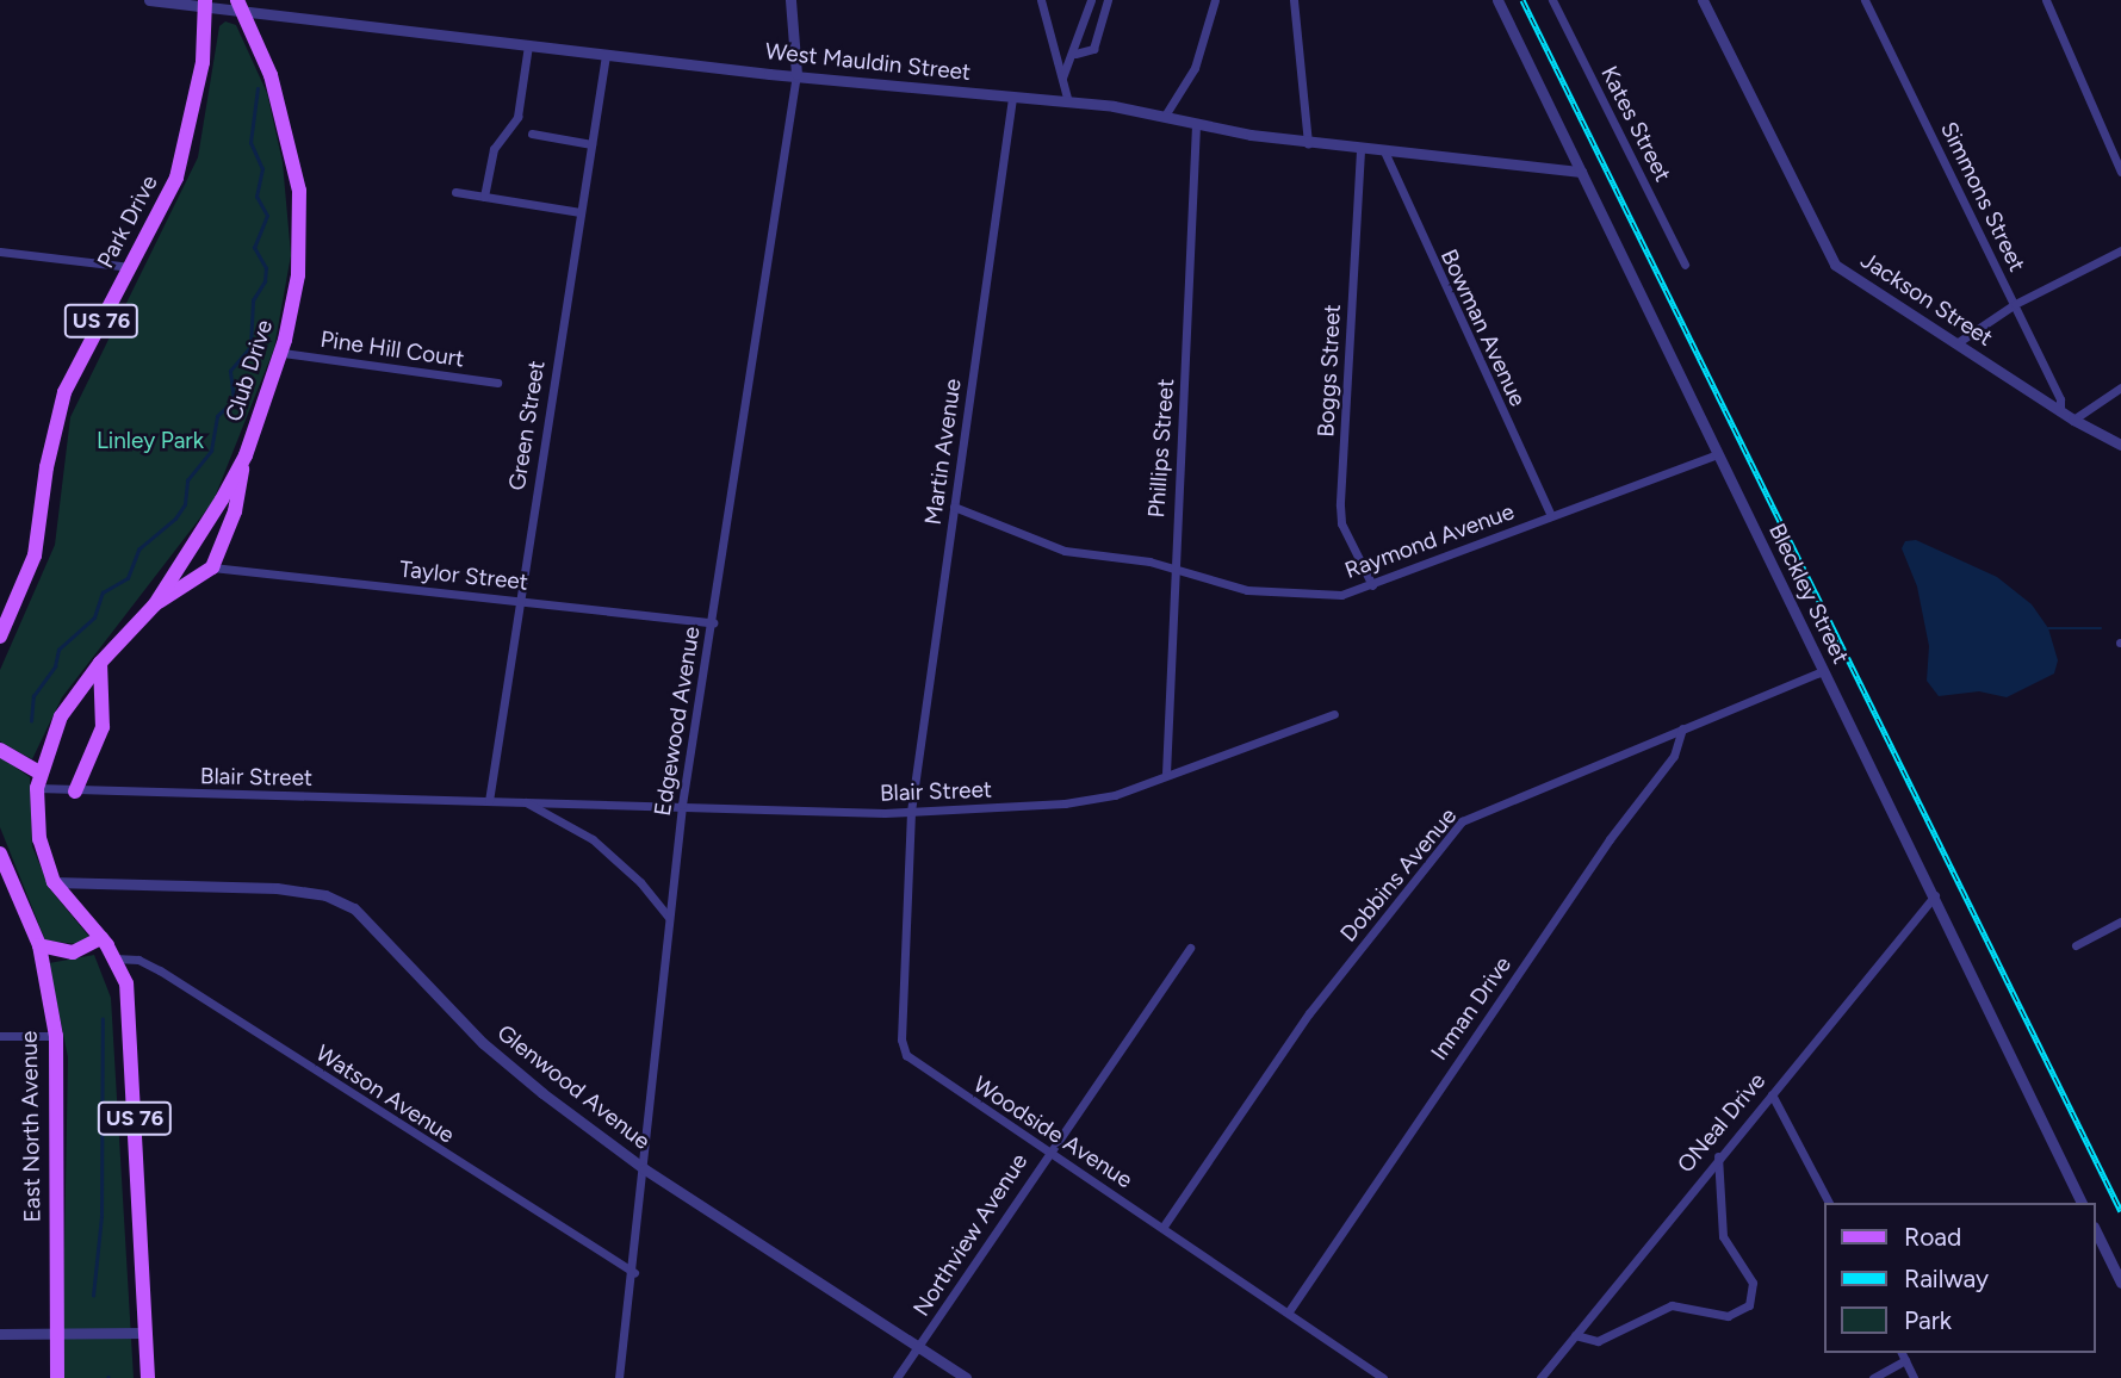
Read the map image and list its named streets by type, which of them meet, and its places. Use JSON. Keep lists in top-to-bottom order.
{
  "streets": {
    "main road": [
      "Park Drive",
      "US 76",
      "Club Drive",
      "East North Avenue"
    ],
    "street": [
      "West Mauldin Street",
      "Kates Street",
      "Simmons Street",
      "Jackson Street",
      "Bowman Avenue",
      "Pine Hill Court",
      "Boggs Street",
      "Green Street",
      "Phillips Street",
      "Martin Avenue",
      "Raymond Avenue",
      "Taylor Street",
      "Bleckley Street",
      "Edgewood Avenue",
      "Blair Street",
      "Dobbins Avenue",
      "Inman Drive",
      "Glenwood Avenue",
      "Watson Avenue",
      "ONeal Drive",
      "Woodside Avenue",
      "Northview Avenue"
    ]
  },
  "crossings": [
    ["West Mauldin Street", "Park Drive"],
    ["West Mauldin Street", "Bowman Avenue"],
    ["West Mauldin Street", "Club Drive"],
    ["West Mauldin Street", "Boggs Street"],
    ["West Mauldin Street", "Green Street"],
    ["West Mauldin Street", "Phillips Street"],
    ["West Mauldin Street", "Martin Avenue"],
    ["West Mauldin Street", "Bleckley Street"],
    ["West Mauldin Street", "Edgewood Avenue"],
    ["Simmons Street", "Jackson Street"],
    ["US 76", "Club Drive"],
    ["US 76", "Blair Street"],
    ["US 76", "Glenwood Avenue"],
    ["US 76", "Watson Avenue"],
    ["Bowman Avenue", "Raymond Avenue"],
    ["Pine Hill Court", "Club Drive"],
    ["Club Drive", "Blair Street"],
    ["Boggs Street", "Raymond Avenue"],
    ["Green Street", "Taylor Street"],
    ["Green Street", "Blair Street"],
    ["Phillips Street", "Raymond Avenue"],
    ["Phillips Street", "Blair Street"],
    ["Martin Avenue", "Raymond Avenue"],
    ["Martin Avenue", "Blair Street"],
    ["Martin Avenue", "Woodside Avenue"],
    ["Raymond Avenue", "Bleckley Street"],
    ["Taylor Street", "Edgewood Avenue"],
    ["Bleckley Street", "Dobbins Avenue"],
    ["Bleckley Street", "ONeal Drive"],
    ["Edgewood Avenue", "Blair Street"],
    ["Edgewood Avenue", "Glenwood Avenue"],
    ["Edgewood Avenue", "Watson Avenue"],
    ["Blair Street", "Woodside Avenue"],
    ["Dobbins Avenue", "Inman Drive"],
    ["Dobbins Avenue", "Woodside Avenue"],
    ["Inman Drive", "Woodside Avenue"],
    ["Glenwood Avenue", "Northview Avenue"],
    ["Woodside Avenue", "Northview Avenue"]
  ],
  "parks": ["Linley Park"],
  "legend": ["Road", "Railway", "Park"]
}
